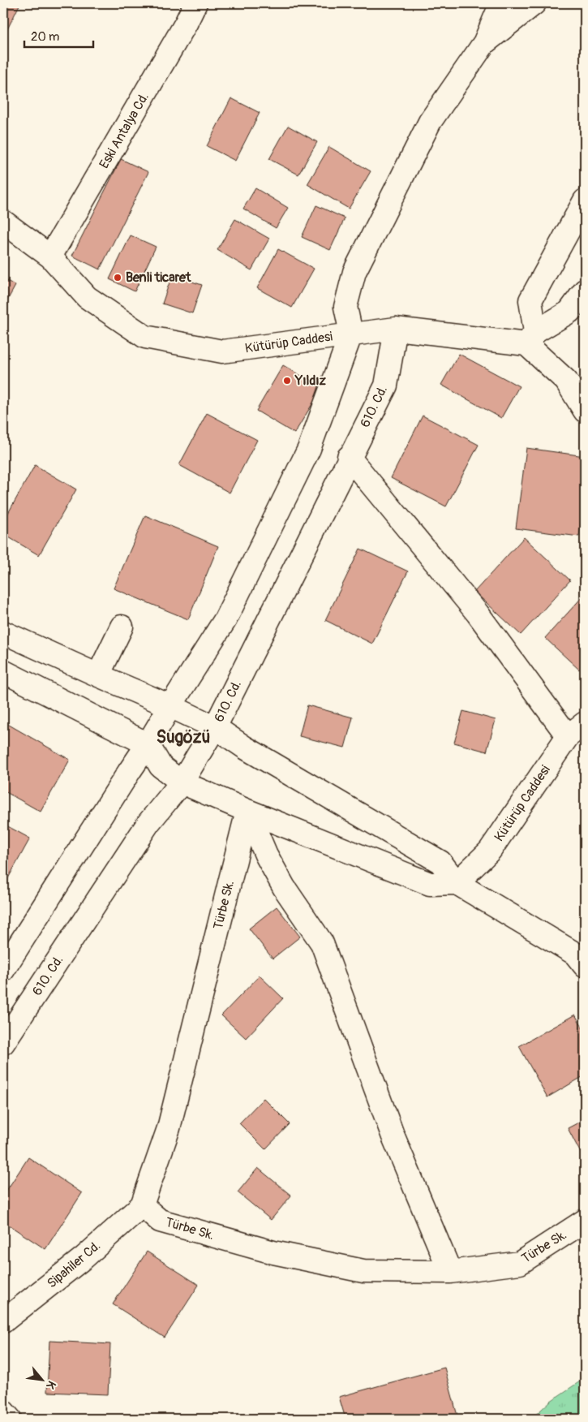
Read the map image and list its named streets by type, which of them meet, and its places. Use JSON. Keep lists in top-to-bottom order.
{
  "streets": {
    "street": [
      "Eski Antalya Cd.",
      "Kütürüp Caddesi",
      "610. Cd.",
      "Türbe Sk.",
      "Sipahiler Cd."
    ]
  },
  "crossings": [
    ["Eski Antalya Cd.", "Kütürüp Caddesi"],
    ["Kütürüp Caddesi", "610. Cd."],
    ["Türbe Sk.", "Sipahiler Cd."]
  ],
  "districts": ["Sugözü"],
  "places": ["Benli ticaret", "Yıldız"],
  "scale_bar": "20 m",
  "north": "bottom right"
}
